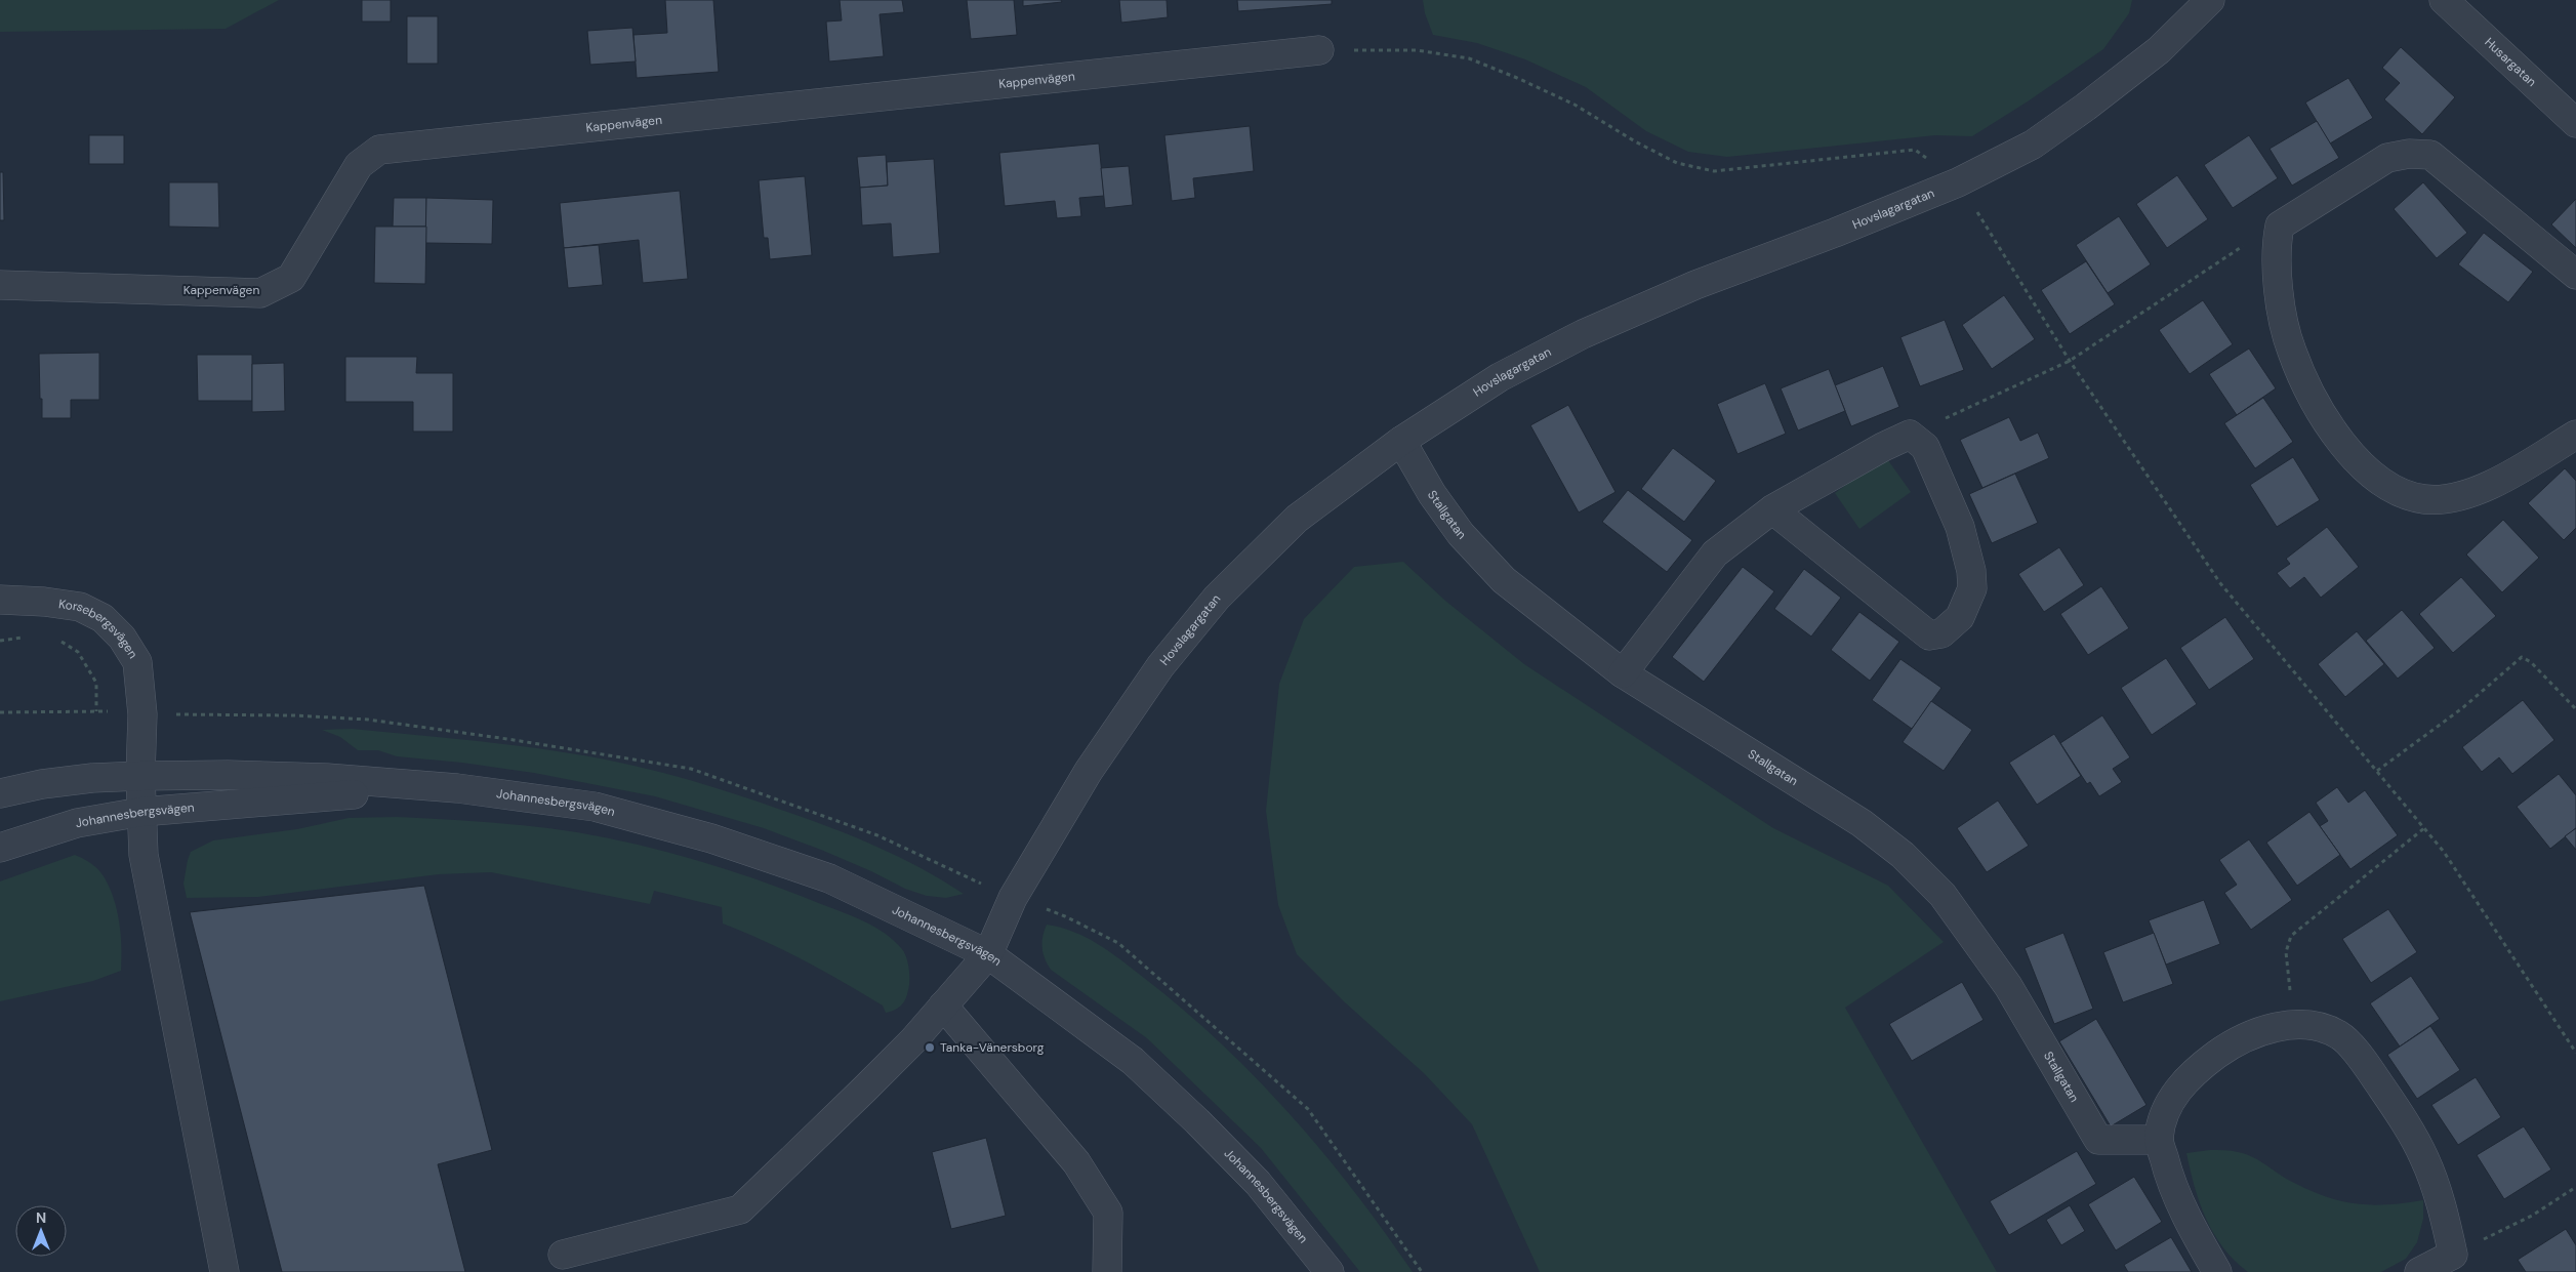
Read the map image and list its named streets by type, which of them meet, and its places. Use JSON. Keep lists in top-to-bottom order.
{
  "streets": {
    "street": [
      "Husargatan",
      "Kappenvägen",
      "Hovslagargatan",
      "Stallgatan",
      "Korsebergsvägen",
      "Johannesbergsvägen"
    ]
  },
  "crossings": [
    ["Hovslagargatan", "Stallgatan"],
    ["Hovslagargatan", "Johannesbergsvägen"],
    ["Korsebergsvägen", "Johannesbergsvägen"]
  ],
  "places": ["Tanka-Vänersborg"],
  "north": "top"
}
